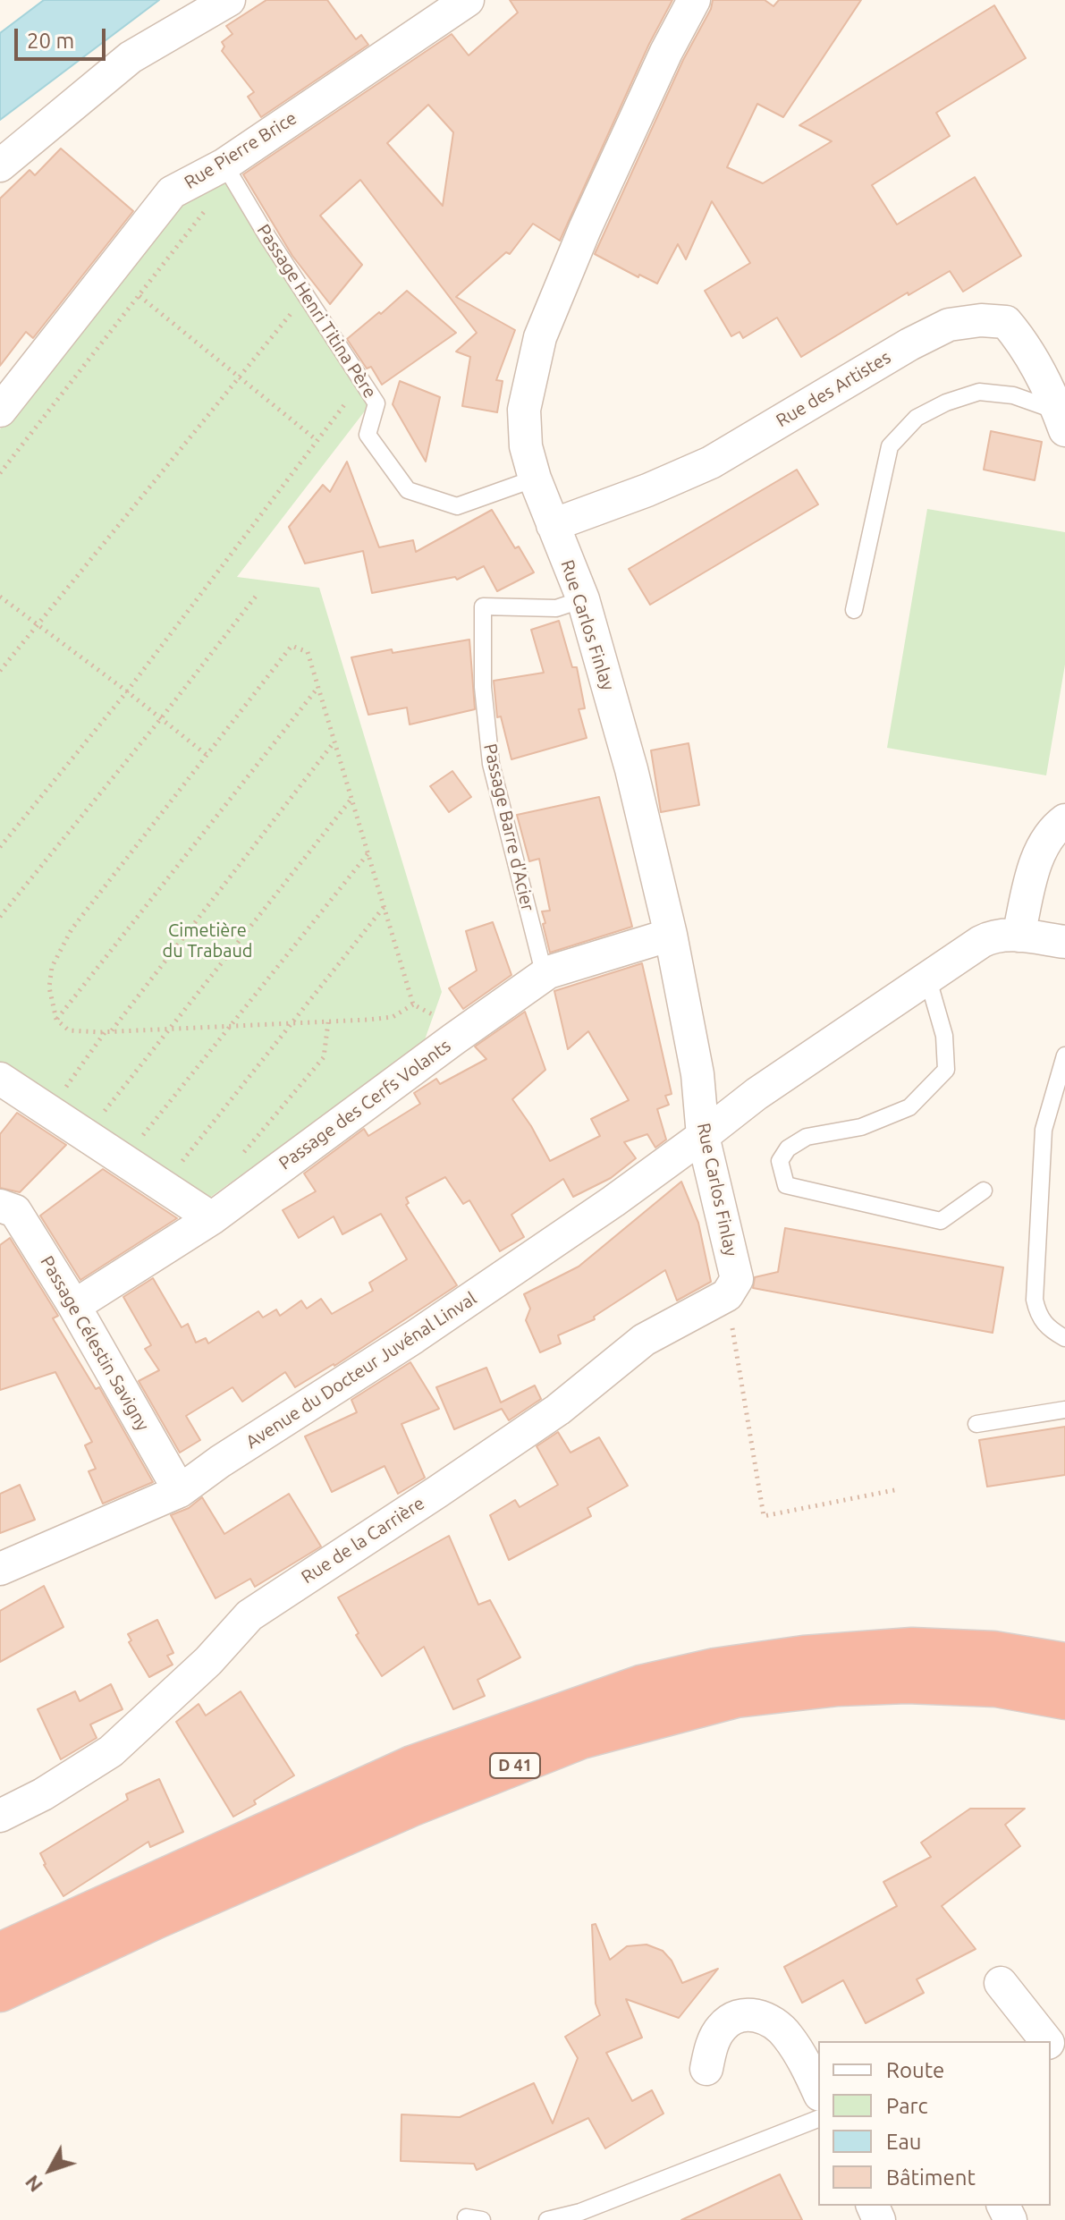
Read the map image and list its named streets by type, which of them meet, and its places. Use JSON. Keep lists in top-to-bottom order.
{
  "streets": {
    "highway": ["D 41"],
    "street": [
      "Rue Pierre Brice",
      "Rue des Artistes",
      "Rue Carlos Finlay",
      "Passage des Cerfs Volants",
      "Passage Célestin Savigny",
      "Avenue du Docteur Juvénal Linval",
      "Rue de la Carrière"
    ],
    "lane": ["Passage Henri Titina Père", "Passage Barre d'Acier"]
  },
  "crossings": [
    ["Rue Pierre Brice", "Passage Henri Titina Père"],
    ["Passage Henri Titina Père", "Rue Carlos Finlay"],
    ["Rue des Artistes", "Rue Carlos Finlay"],
    ["Rue Carlos Finlay", "Passage Barre d'Acier"],
    ["Rue Carlos Finlay", "Passage des Cerfs Volants"],
    ["Rue Carlos Finlay", "Avenue du Docteur Juvénal Linval"],
    ["Rue Carlos Finlay", "Rue de la Carrière"],
    ["Passage Barre d'Acier", "Passage des Cerfs Volants"],
    ["Passage des Cerfs Volants", "Passage Célestin Savigny"],
    ["Passage Célestin Savigny", "Avenue du Docteur Juvénal Linval"]
  ],
  "parks": ["Cimetière du Trabaud"],
  "legend": [
    "Route",
    "Parc",
    "Eau",
    "Bâtiment"
  ],
  "scale_bar": "20 m",
  "north": "bottom left"
}
